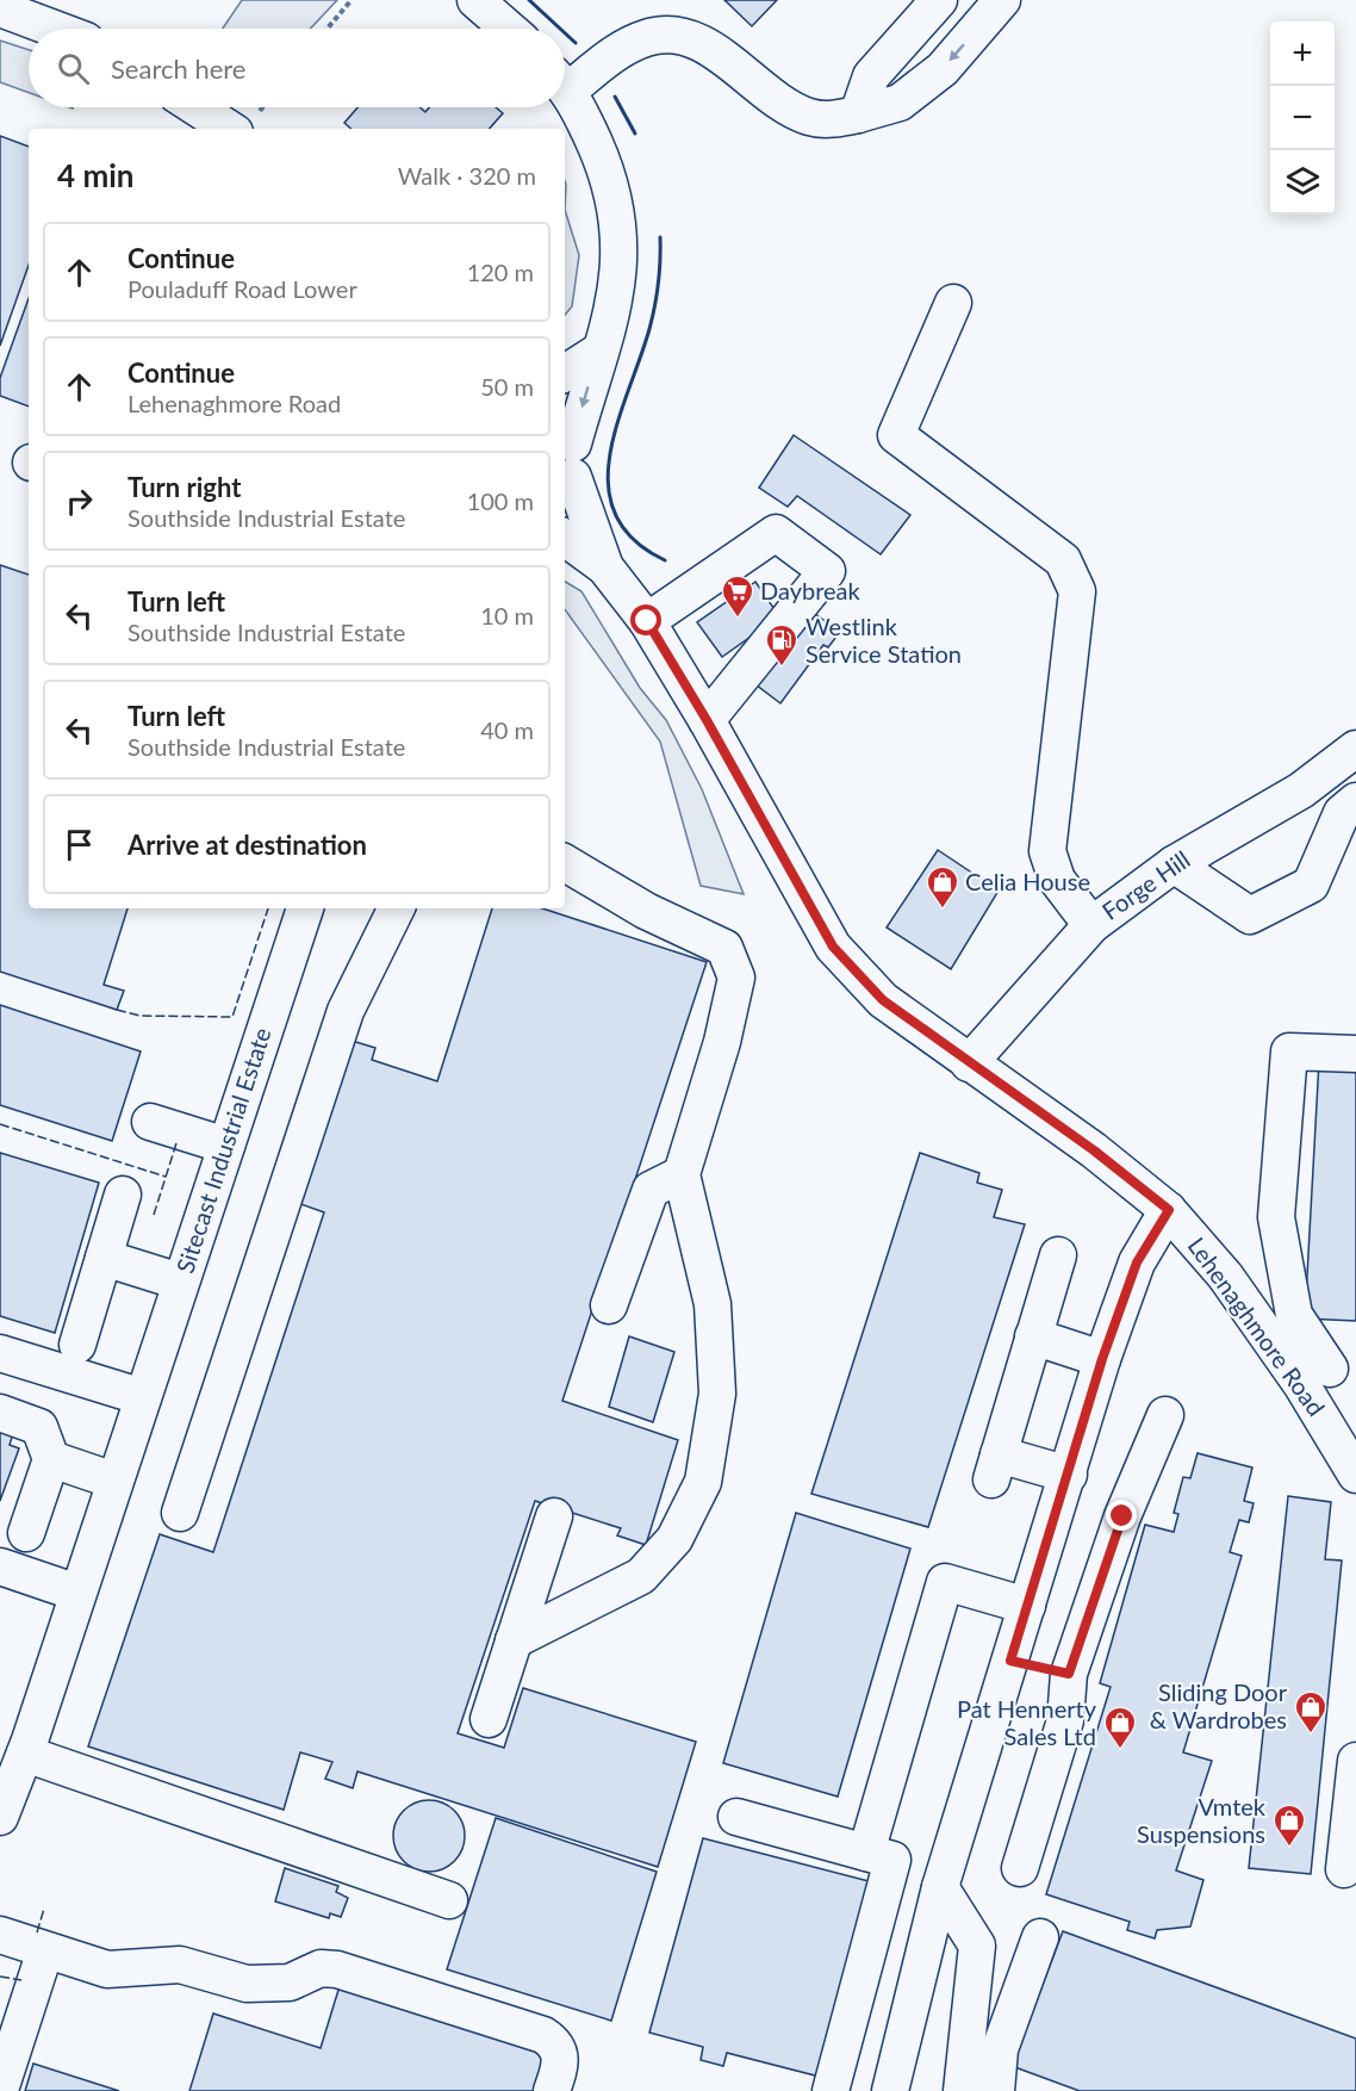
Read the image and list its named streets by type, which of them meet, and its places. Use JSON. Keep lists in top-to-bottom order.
{
  "streets": {
    "street": ["Forge Hill", "Sitecast Industrial Estate", "Lehenaghmore Road"]
  },
  "crossings": [
    ["Forge Hill", "Lehenaghmore Road"]
  ],
  "places": {
    "supermarket": ["Daybreak"],
    "fuel station": ["Westlink Service Station"],
    "shop": [
      "Celia House",
      "Sliding Door & Wardrobes",
      "Pat Hennerty Sales Ltd",
      "Vmtek Suspensions"
    ]
  },
  "page": {
    "map_buttons": ["+", "−"],
    "search": "Search here",
    "heading": ["4 min", "Walk · 320 m"],
    "list": [
      ["Continue", "Pouladuff Road Lower", "120 m"],
      ["Continue", "Lehenaghmore Road", "50 m"],
      ["Turn right", "Southside Industrial Estate", "100 m"],
      ["Turn left", "Southside Industrial Estate", "10 m"],
      ["Turn left", "Southside Industrial Estate", "40 m"],
      "Arrive at destination"
    ]
  }
}
